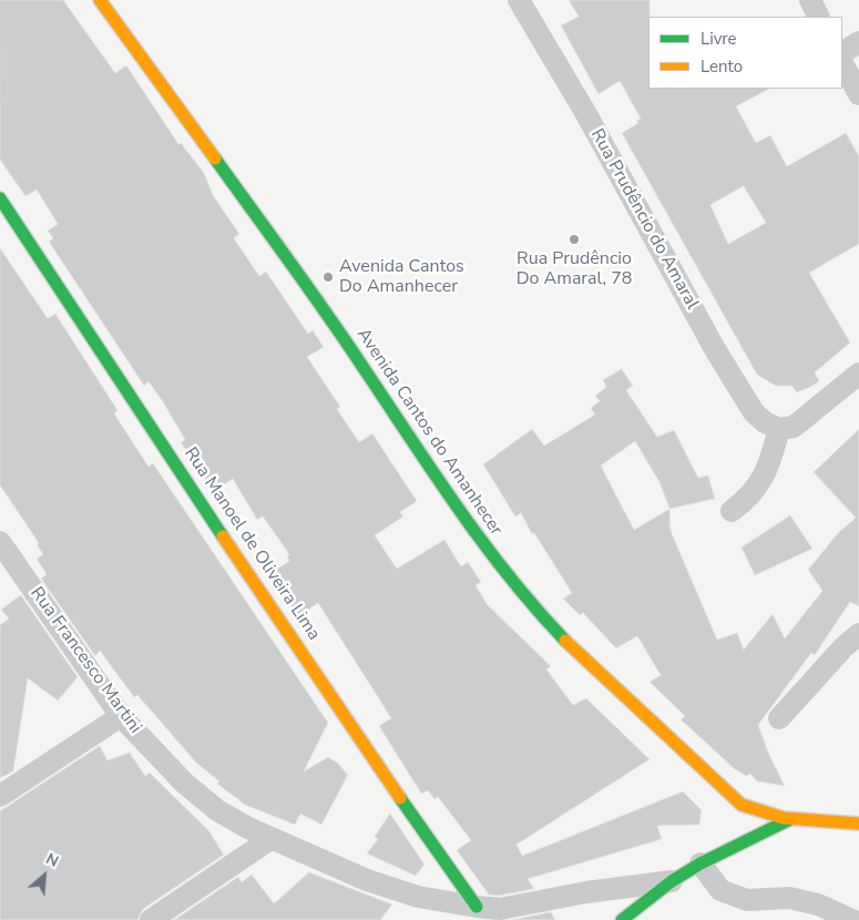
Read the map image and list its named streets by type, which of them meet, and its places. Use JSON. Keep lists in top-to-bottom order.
{
  "streets": {
    "main road": ["Avenida Cantos do Amanhecer", "Rua Manoel de Oliveira Lima"],
    "street": ["Rua Prudêncio do Amaral", "Rua Francesco Martini"]
  },
  "crossings": [
    ["Rua Manoel de Oliveira Lima", "Rua Francesco Martini"]
  ],
  "places": ["Rua Prudêncio Do Amaral, 78", "Avenida Cantos Do Amanhecer"],
  "legend": ["Livre", "Lento"],
  "north": "top right"
}
